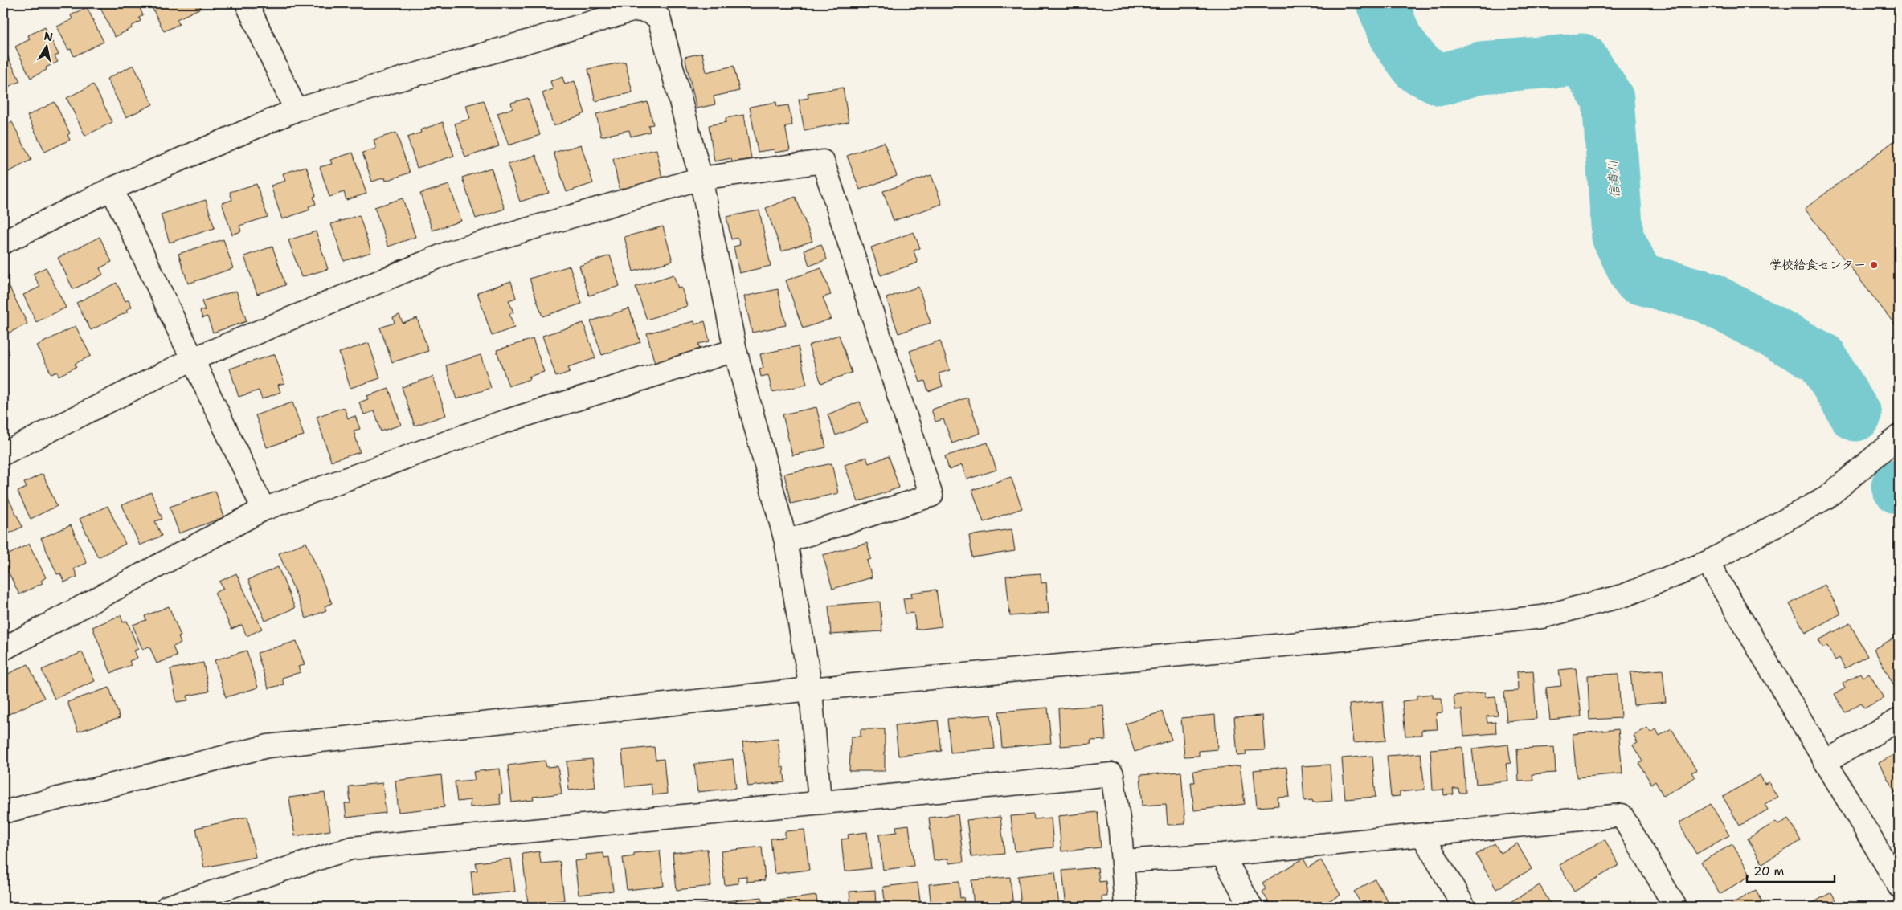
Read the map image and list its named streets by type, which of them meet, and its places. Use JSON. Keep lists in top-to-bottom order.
{
  "water": ["信貴川"],
  "places": ["学校給食センター"],
  "scale_bar": "20 m",
  "north": "top"
}
